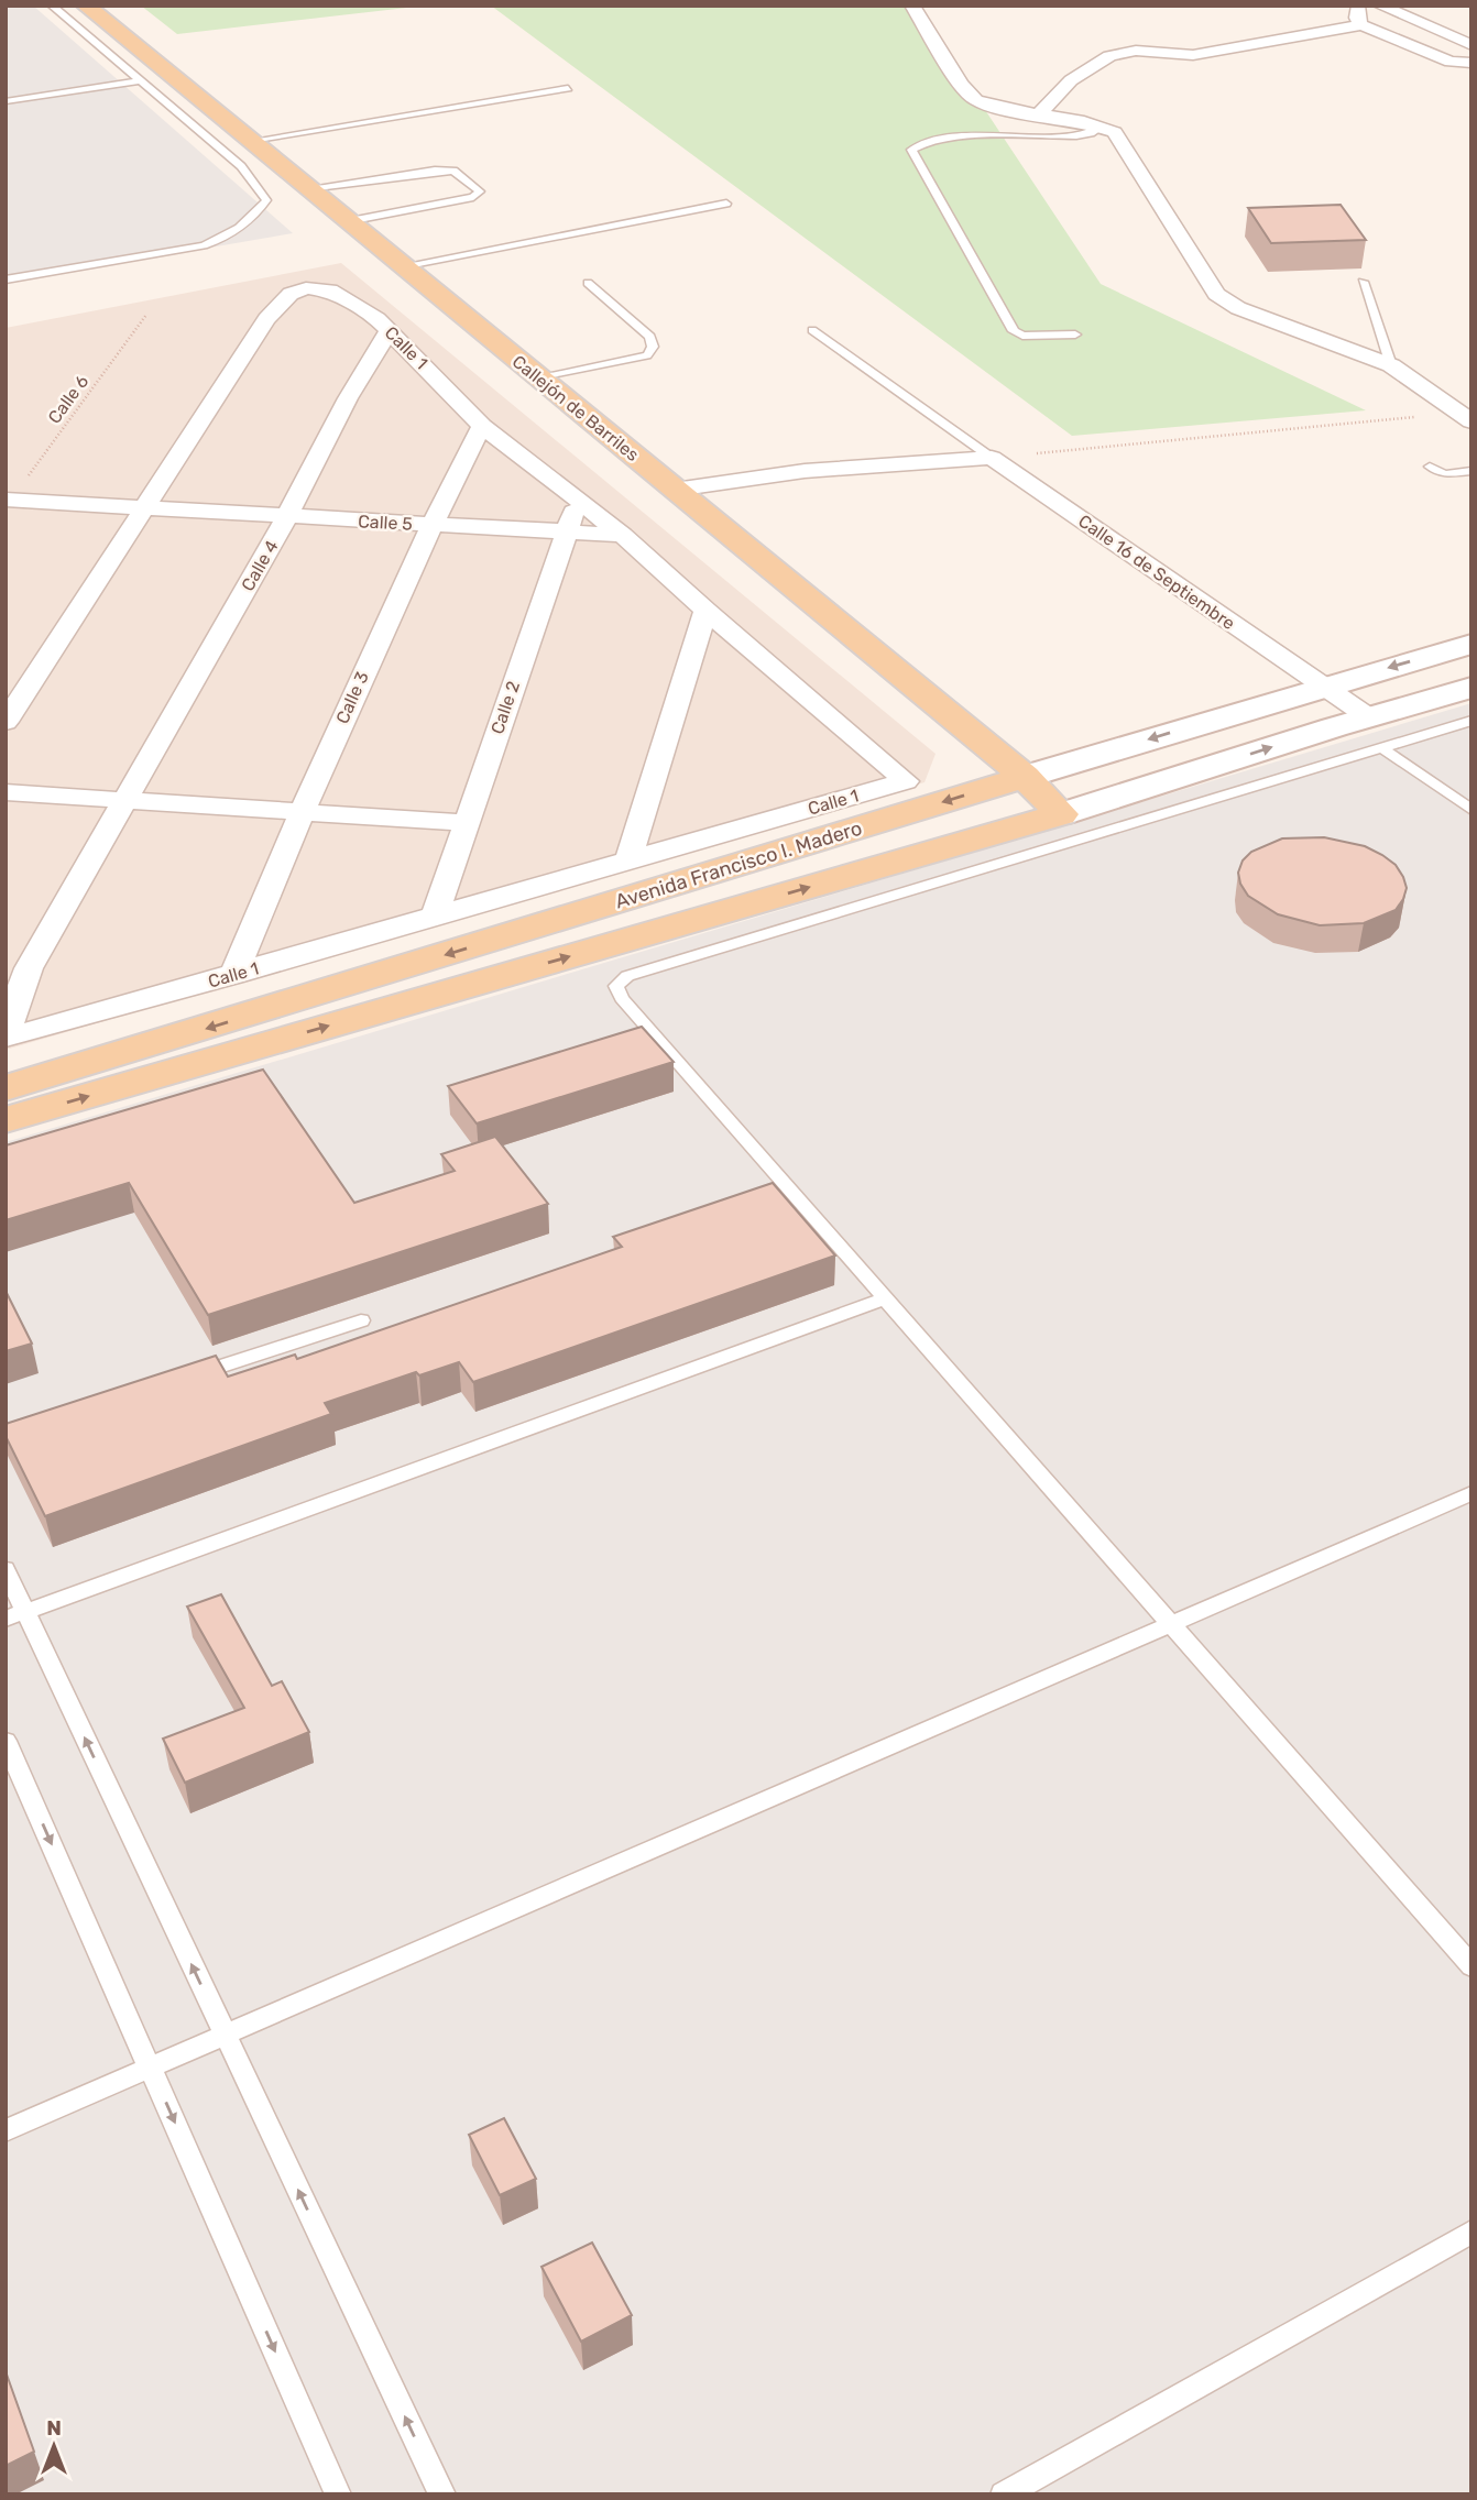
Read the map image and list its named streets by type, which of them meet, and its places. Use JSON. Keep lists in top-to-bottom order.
{
  "streets": {
    "main road": ["Callejón de Barriles", "Avenida Francisco I. Madero"],
    "street": [
      "Calle 1",
      "Calle 5",
      "Calle 4",
      "Calle 16 de Septiembre",
      "Calle 3",
      "Calle 2"
    ],
    "path": ["Calle 6"]
  },
  "crossings": [
    ["Calle 1", "Calle 5"],
    ["Calle 1", "Calle 4"],
    ["Calle 1", "Calle 3"],
    ["Calle 1", "Calle 2"],
    ["Calle 6", "Calle 5"],
    ["Callejón de Barriles", "Avenida Francisco I. Madero"],
    ["Calle 5", "Calle 4"],
    ["Calle 5", "Calle 3"],
    ["Calle 5", "Calle 2"],
    ["Calle 16 de Septiembre", "Avenida Francisco I. Madero"]
  ],
  "north": "top"
}
